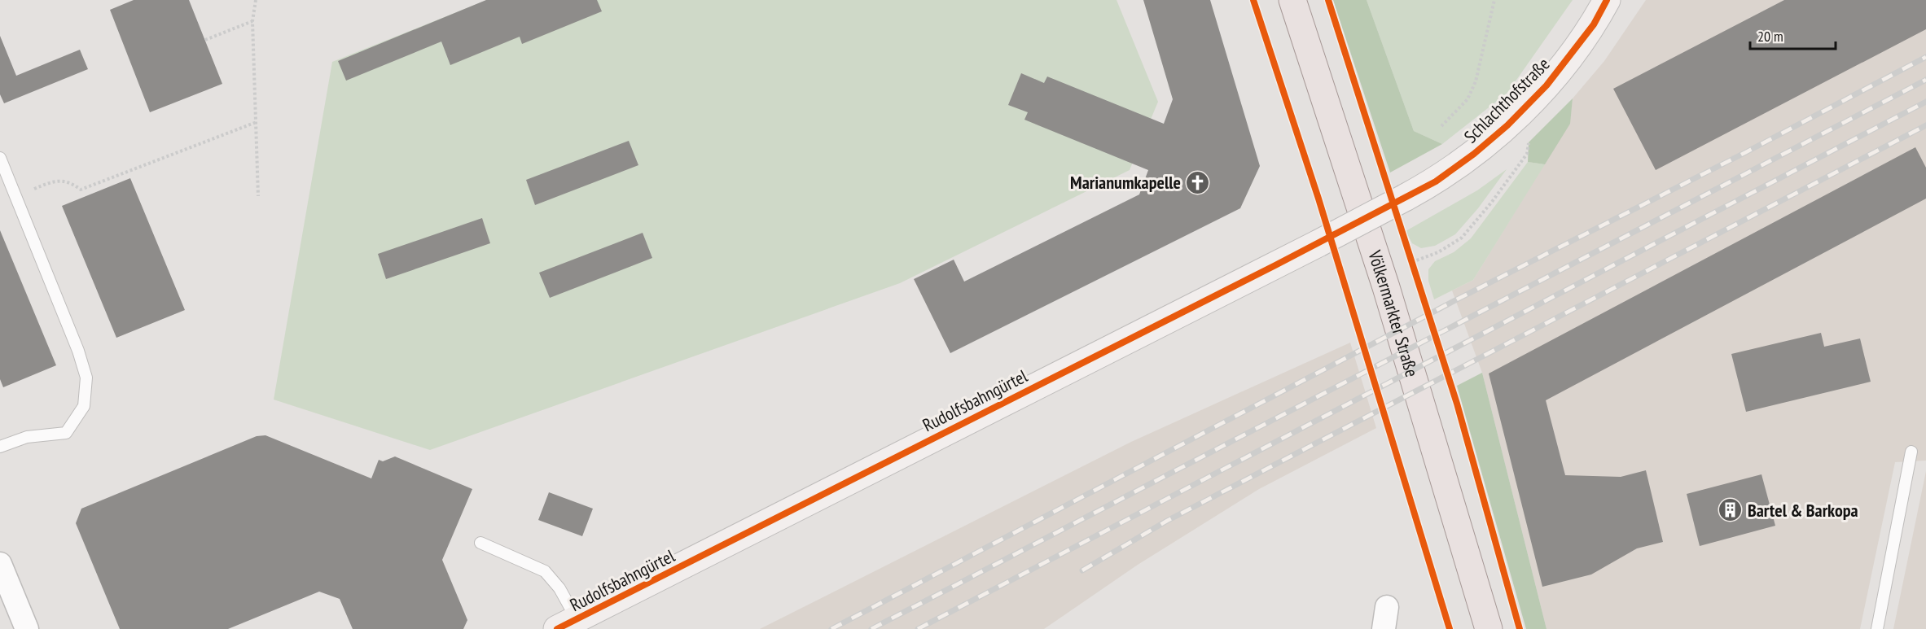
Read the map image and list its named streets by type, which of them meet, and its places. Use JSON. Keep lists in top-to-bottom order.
{
  "streets": {
    "main road": ["Völkermarkter Straße"],
    "street": ["Schlachthofstraße", "Rudolfsbahngürtel"]
  },
  "crossings": [
    ["Schlachthofstraße", "Rudolfsbahngürtel"]
  ],
  "places": {
    "church": ["Marianumkapelle"],
    "building": ["Bartel & Barkopa"]
  },
  "scale_bar": "20 m"
}
